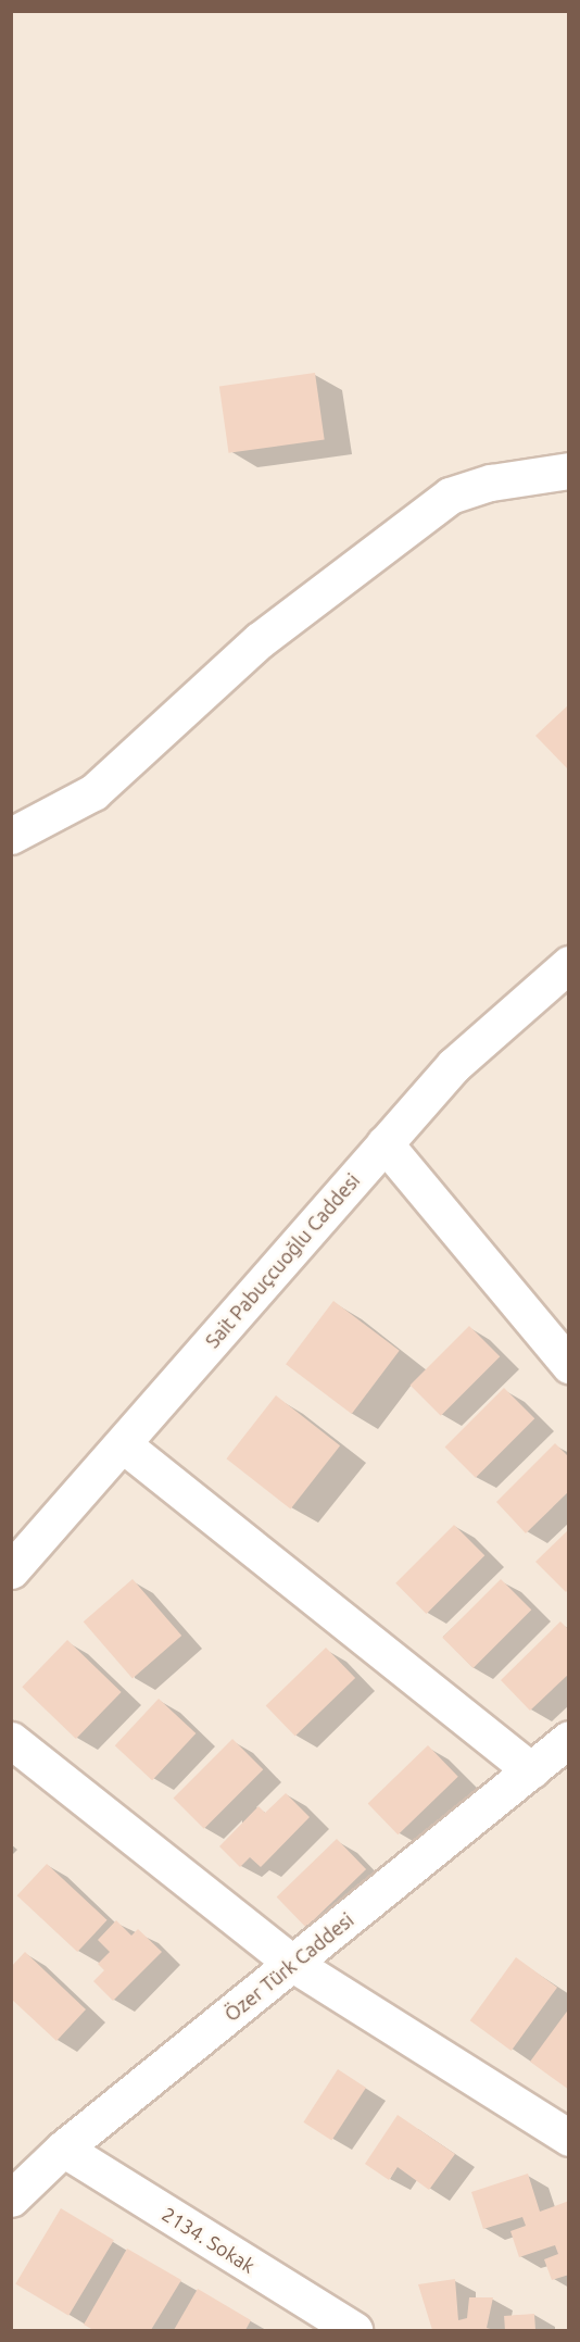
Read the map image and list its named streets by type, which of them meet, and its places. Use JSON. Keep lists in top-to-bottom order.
{
  "streets": {
    "street": ["Sait Pabuçcuoğlu Caddesi", "Özer Türk Caddesi", "2134. Sokak"]
  },
  "crossings": [
    ["Özer Türk Caddesi", "2134. Sokak"]
  ]
}
